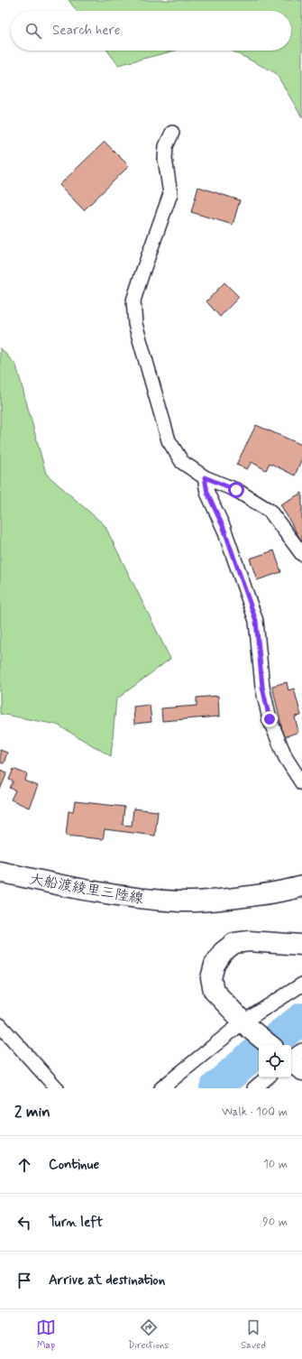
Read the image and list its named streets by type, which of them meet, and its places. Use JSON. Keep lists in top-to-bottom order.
{
  "streets": {
    "main road": ["大船渡綾里三陸線"]
  },
  "page": {
    "search": "Search here",
    "heading": ["2 min", "Walk · 100 m"],
    "list": [
      ["Continue", "10 m"],
      ["Turn left", "90 m"],
      "Arrive at destination"
    ],
    "nav": ["Map", "Directions", "Saved"]
  }
}
